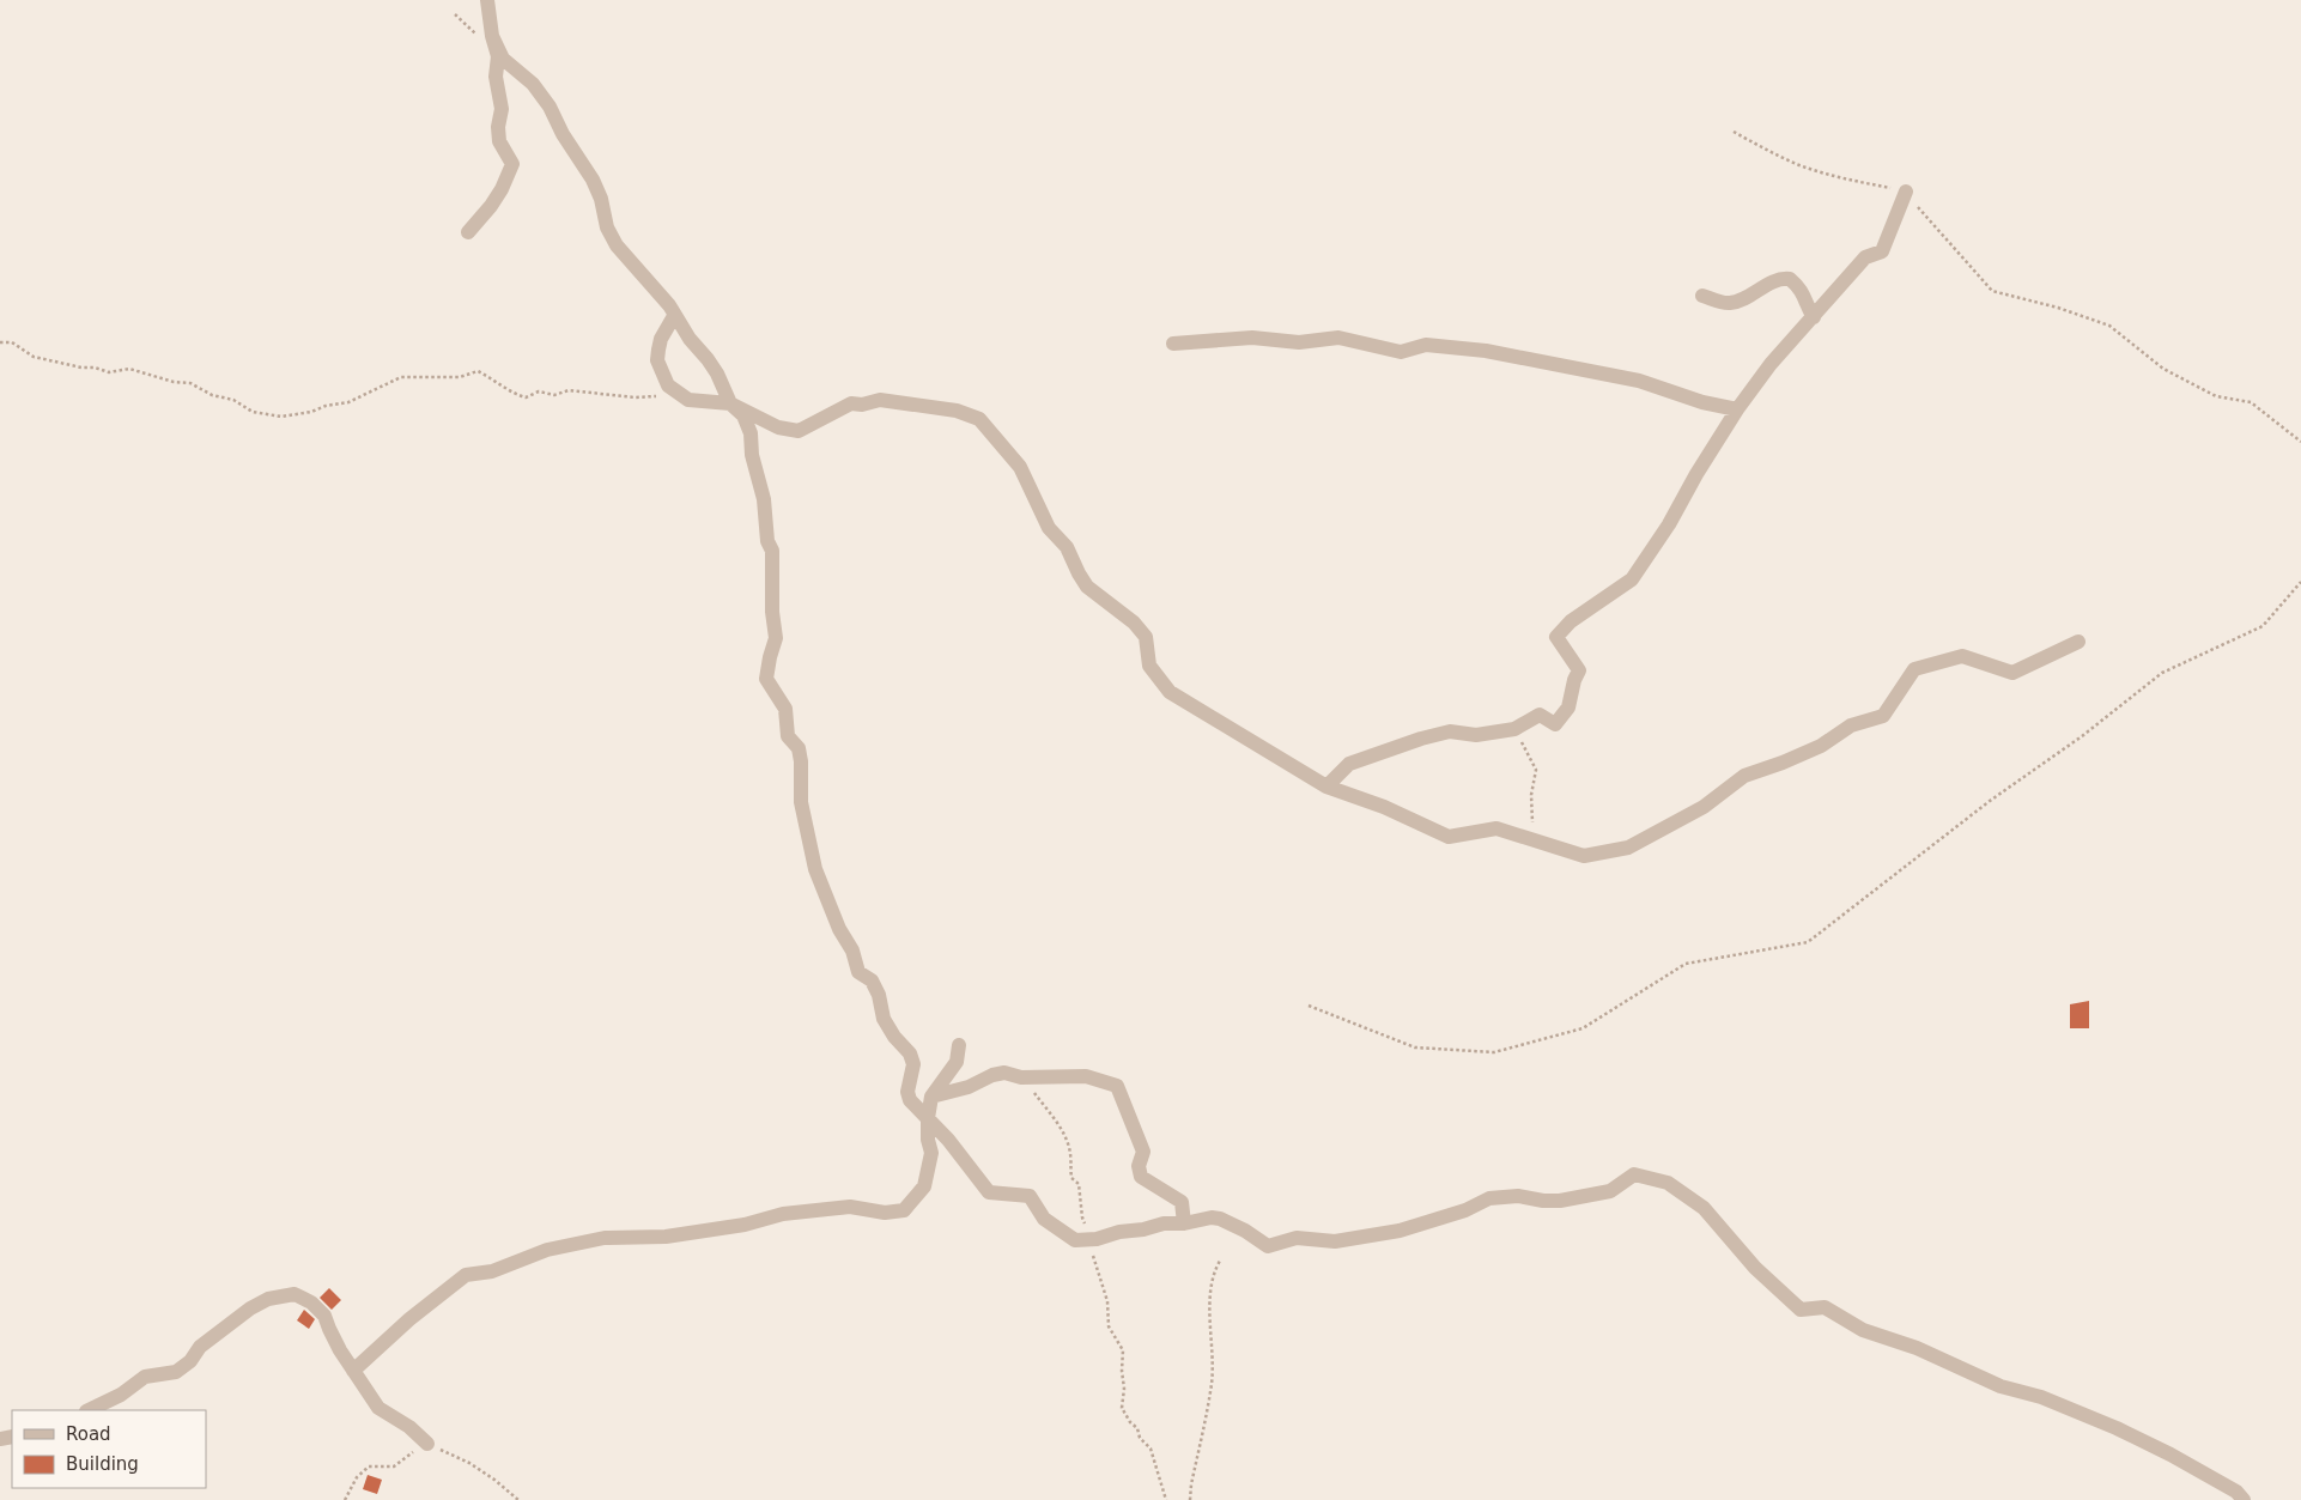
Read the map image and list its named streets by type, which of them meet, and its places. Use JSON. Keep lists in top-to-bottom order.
{
  "legend": ["Road", "Building"]
}
